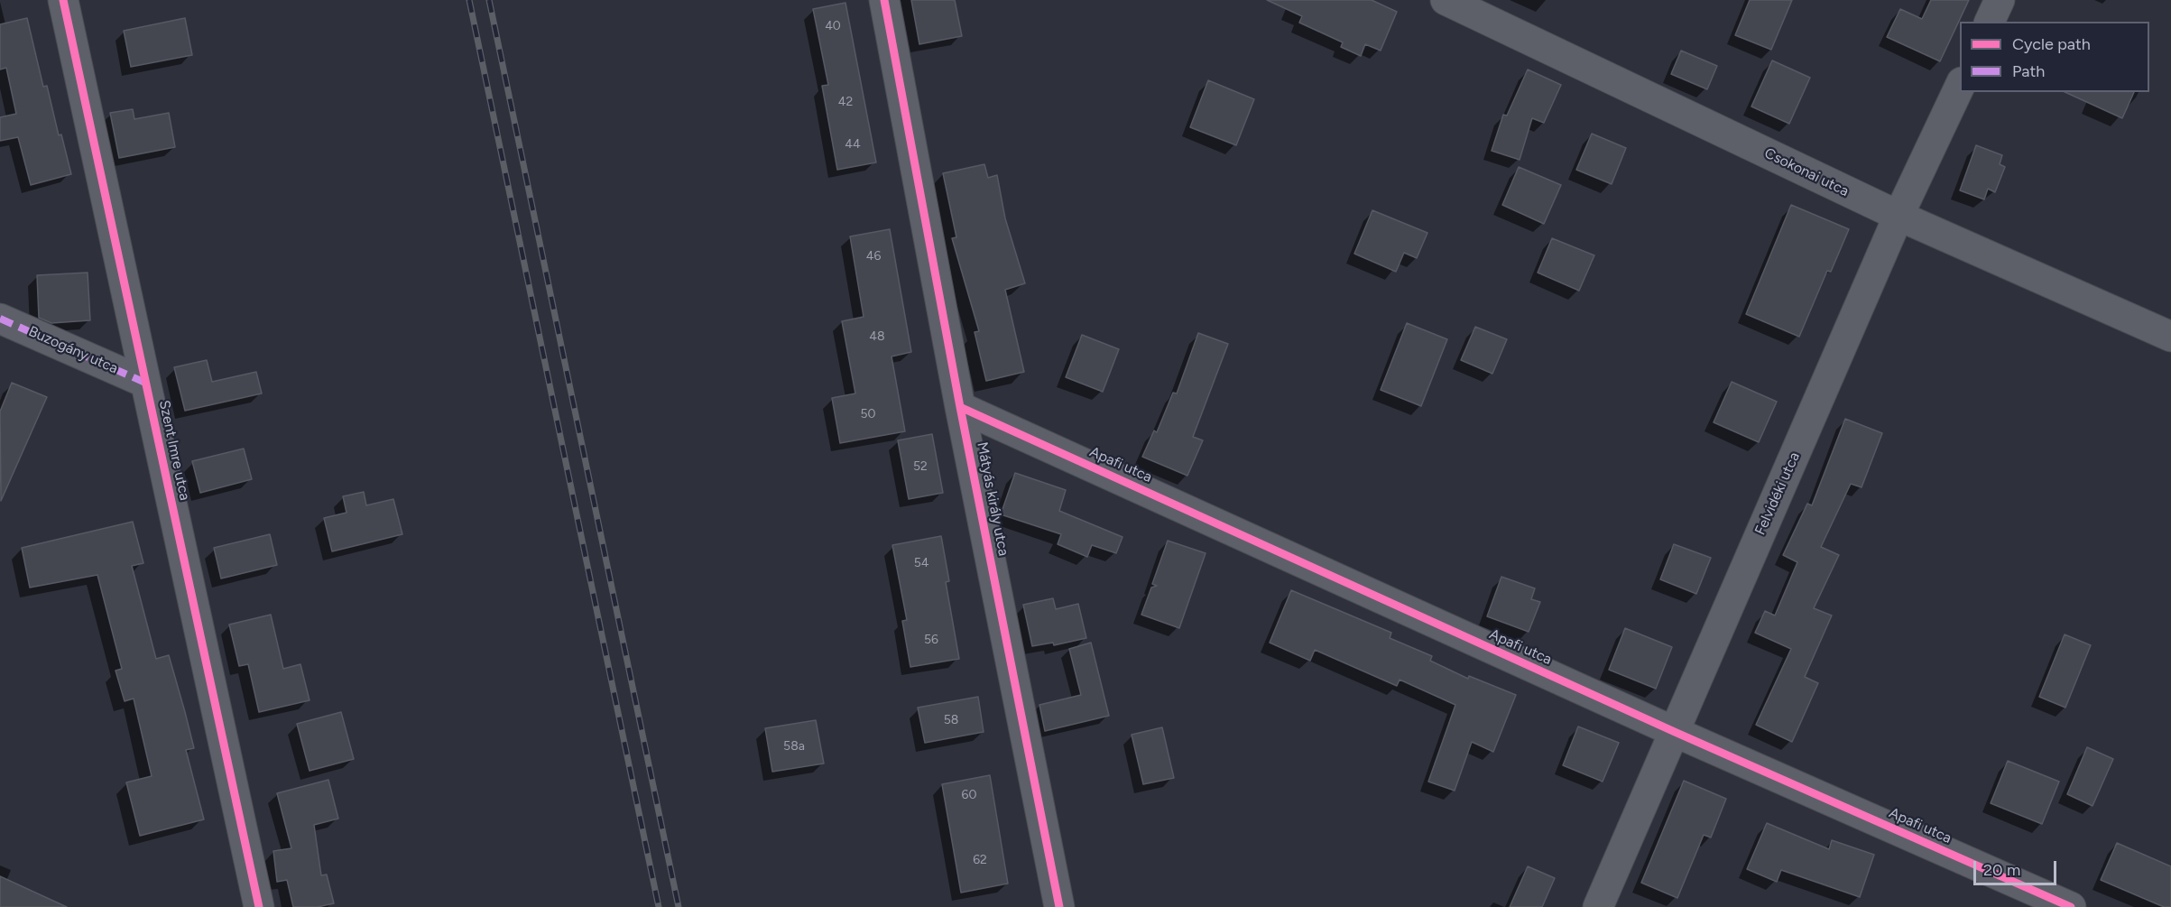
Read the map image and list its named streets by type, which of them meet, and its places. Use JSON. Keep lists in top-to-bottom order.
{
  "streets": {
    "street": [
      "Csokonai utca",
      "Buzogány utca",
      "Szent Imre utca",
      "Apafi utca",
      "Felvidéki utca",
      "Mátyás király utca"
    ]
  },
  "crossings": [
    ["Csokonai utca", "Felvidéki utca"],
    ["Buzogány utca", "Szent Imre utca"],
    ["Apafi utca", "Felvidéki utca"],
    ["Apafi utca", "Mátyás király utca"]
  ],
  "house_numbers": [
    "40",
    "42",
    "44",
    "46",
    "48",
    "50",
    "52",
    "54",
    "56",
    "58",
    "58a",
    "60",
    "62"
  ],
  "legend": ["Cycle path", "Path"],
  "scale_bar": "20 m"
}
